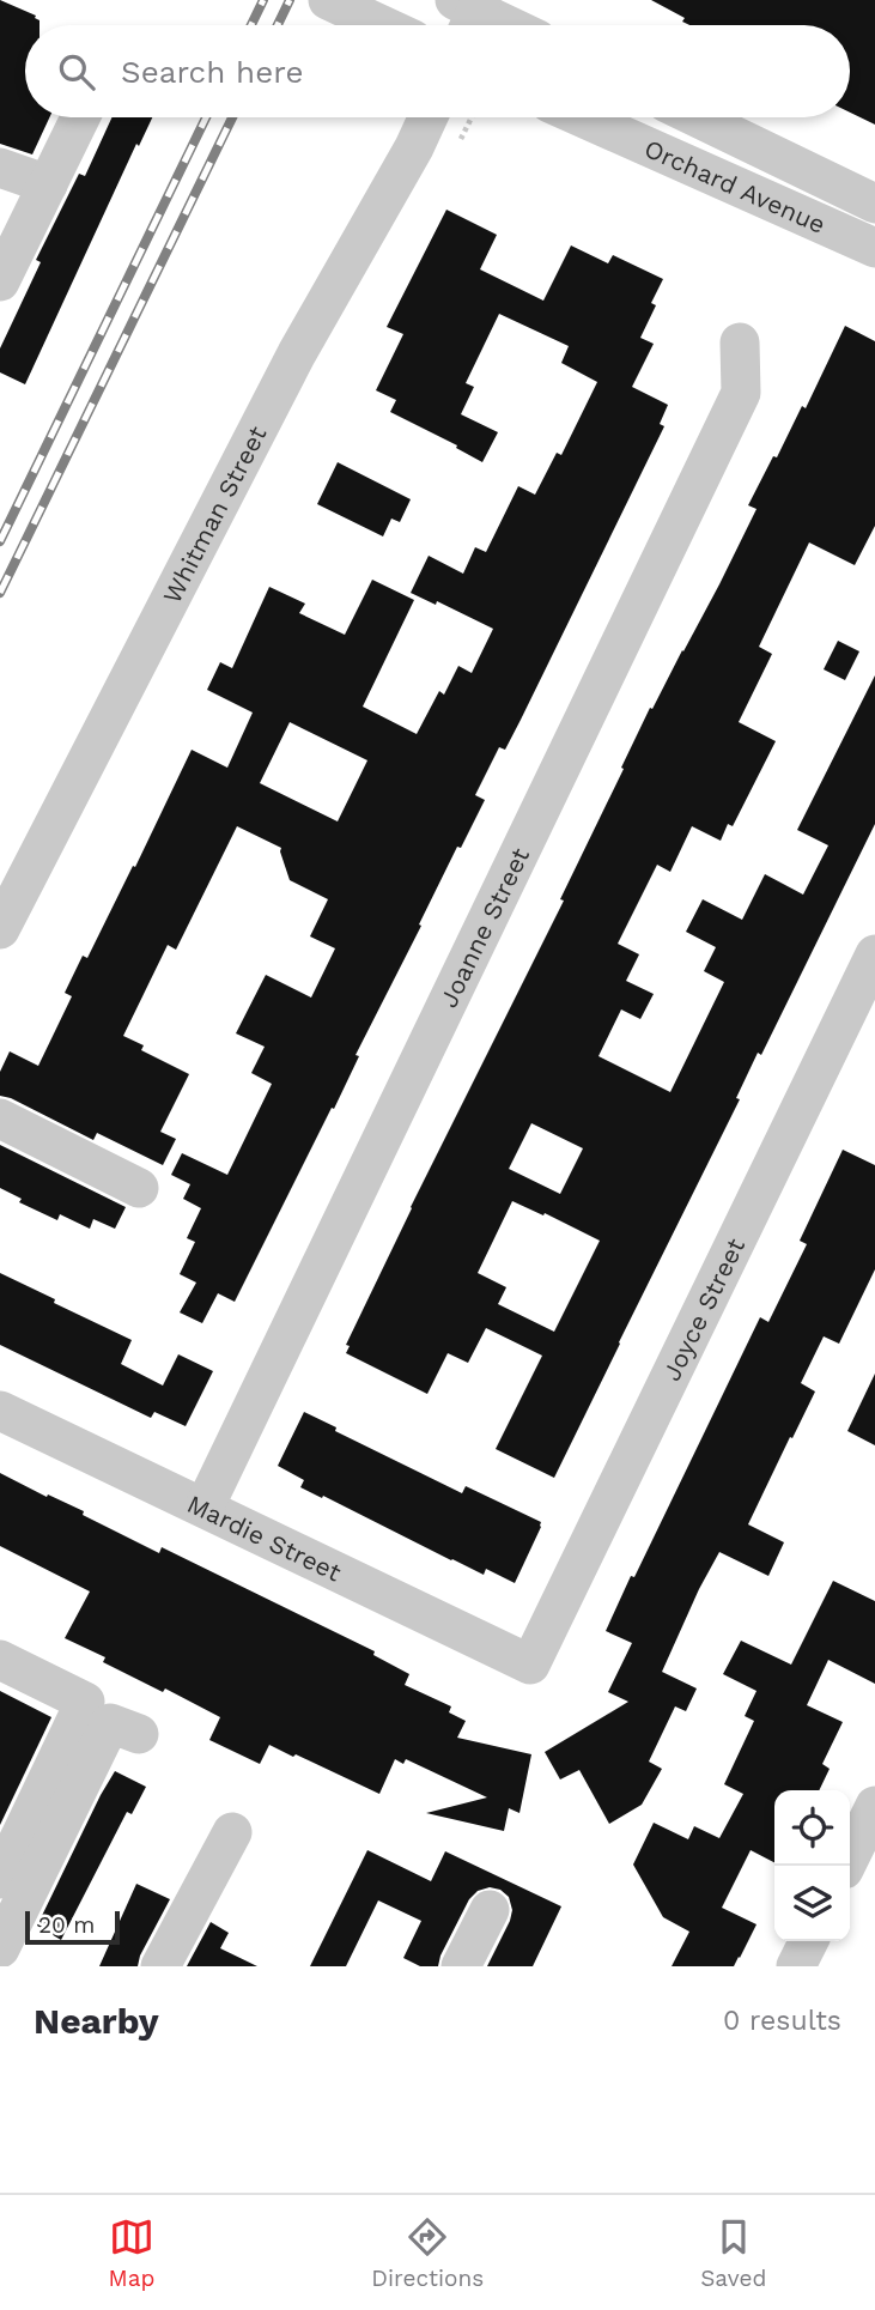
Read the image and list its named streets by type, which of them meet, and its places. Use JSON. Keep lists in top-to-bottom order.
{
  "streets": {
    "street": [
      "Orchard Avenue",
      "Whitman Street",
      "Joanne Street",
      "Joyce Street",
      "Mardie Street"
    ]
  },
  "crossings": [
    ["Joanne Street", "Mardie Street"],
    ["Joyce Street", "Mardie Street"]
  ],
  "scale_bar": "20 m",
  "page": {
    "search": "Search here",
    "scale": "20 m",
    "heading": ["Nearby", "0 results"],
    "nav": ["Map", "Directions", "Saved"]
  }
}
